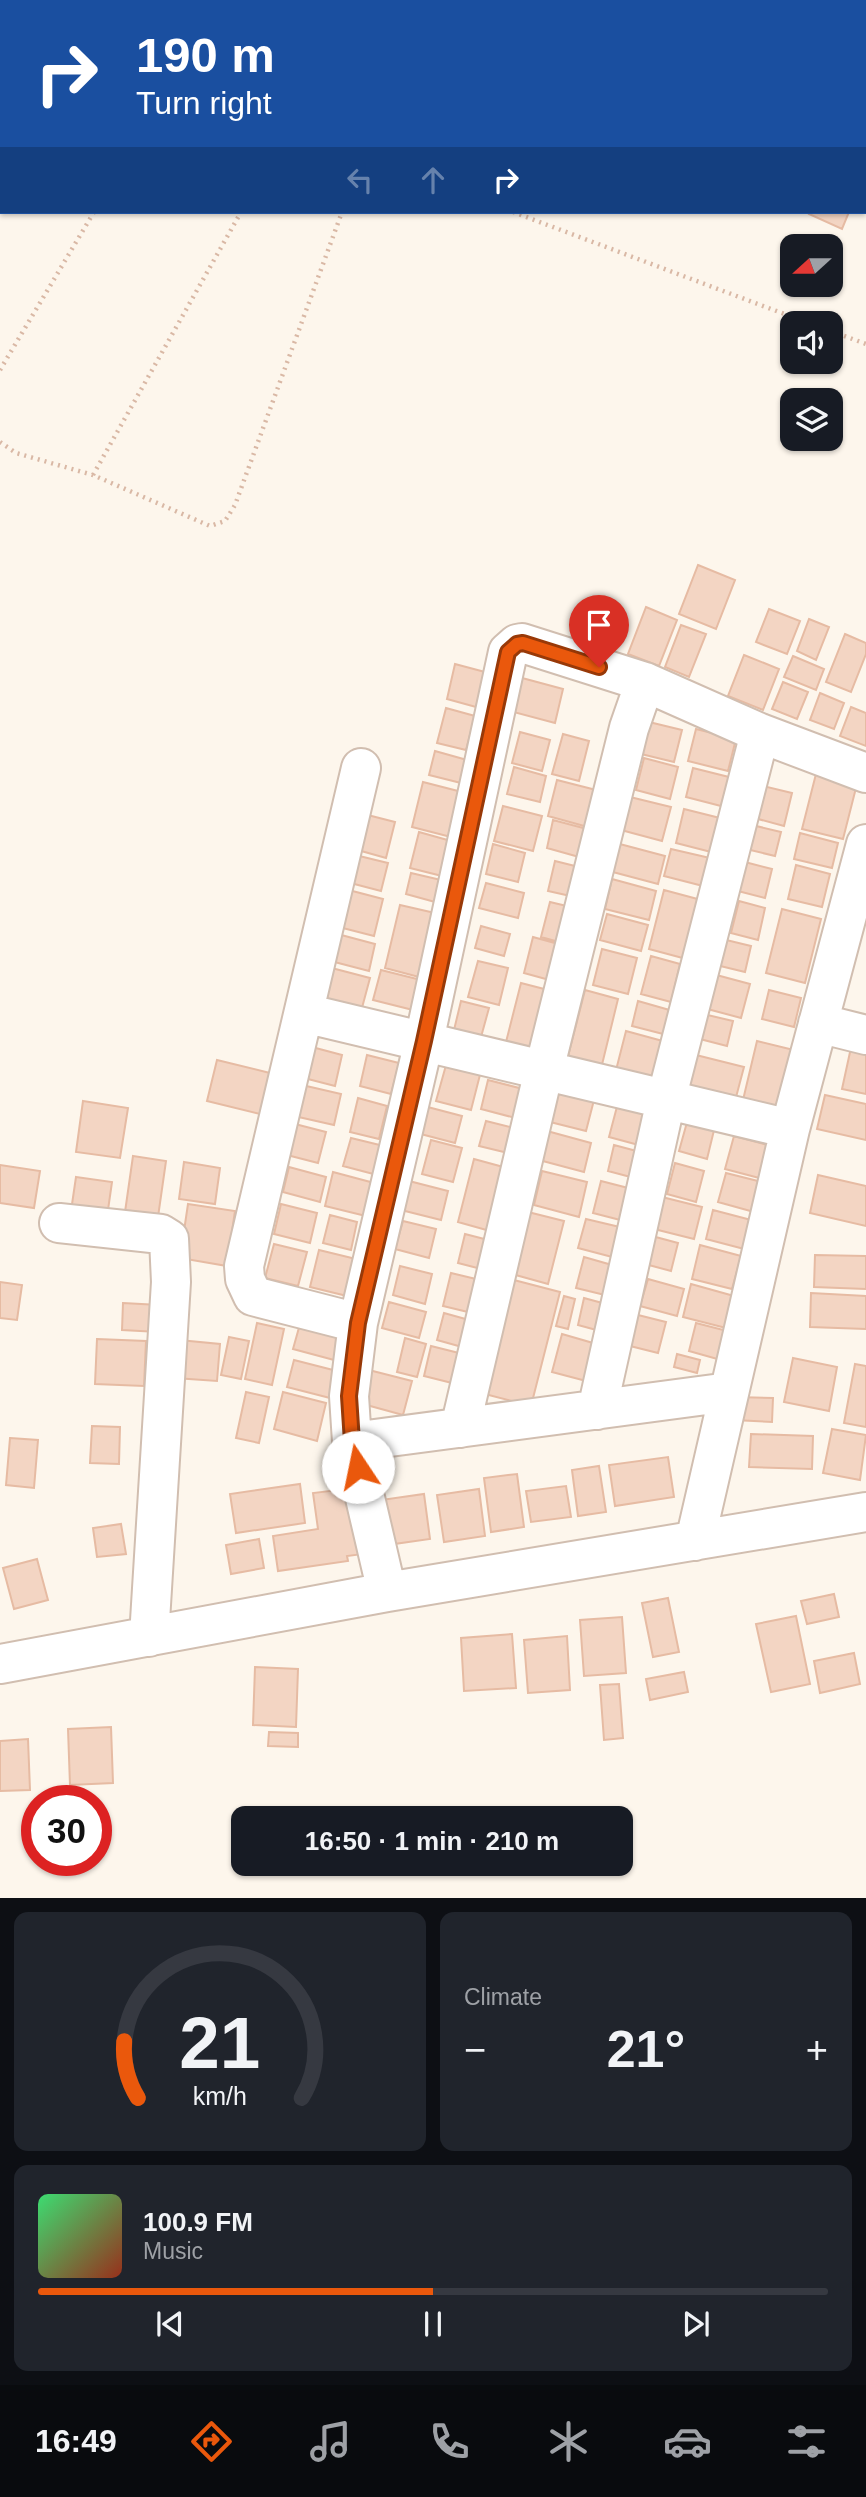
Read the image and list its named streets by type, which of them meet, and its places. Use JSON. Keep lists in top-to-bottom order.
{
  "north": "left",
  "page": {
    "turn": ["190 m", "Turn right"],
    "limit": "30",
    "trip": "16:50 · 1 min · 210 m",
    "tile": "Climate",
    "heat": ["−", "21°", "+"],
    "song": ["100.9 FM", "Music"],
    "tabs": "16:49",
    "gauge": ["21", "km/h"]
  }
}
